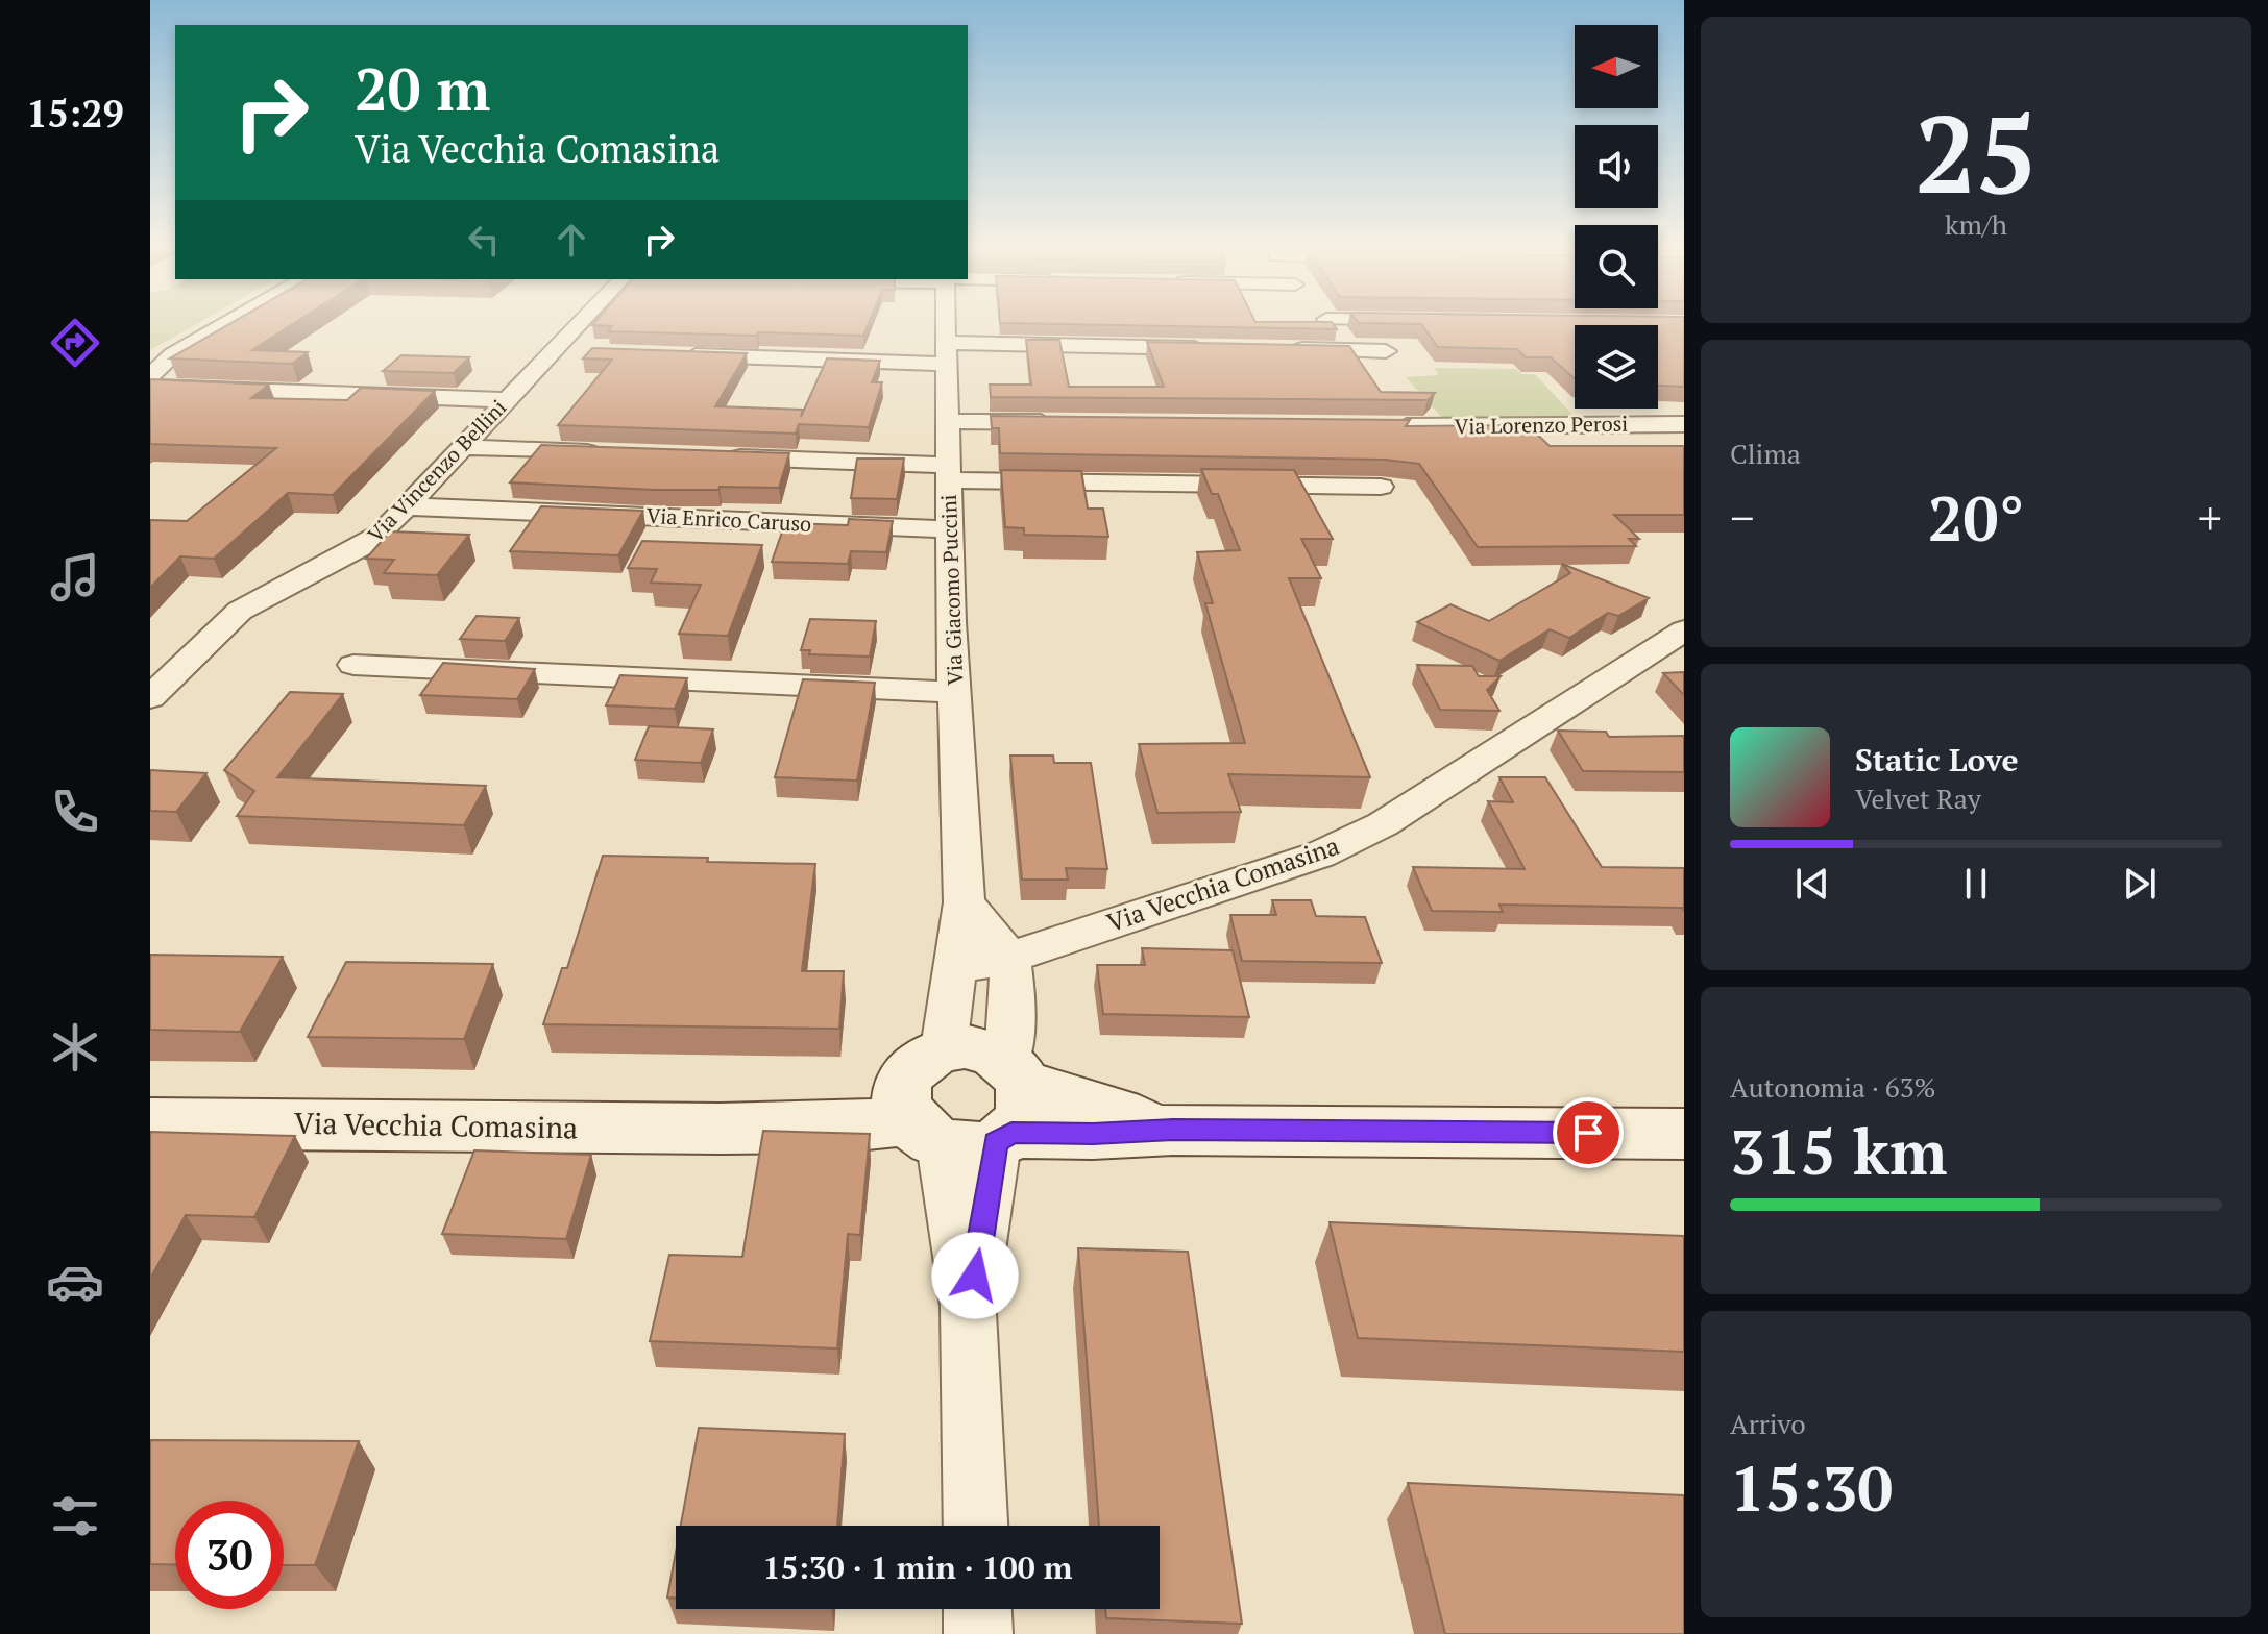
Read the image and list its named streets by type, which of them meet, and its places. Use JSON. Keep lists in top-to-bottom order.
{
  "streets": {
    "street": [
      "Via Lorenzo Perosi",
      "Via Vincenzo Bellini",
      "Via Enrico Caruso",
      "Via Giacomo Puccini",
      "Via Vecchia Comasina"
    ]
  },
  "crossings": [
    ["Via Vincenzo Bellini", "Via Enrico Caruso"],
    ["Via Enrico Caruso", "Via Giacomo Puccini"],
    ["Via Giacomo Puccini", "Via Vecchia Comasina"]
  ],
  "north": "left",
  "page": {
    "tabs": "15:29",
    "tile": [
      ["25", "km/h"],
      "Clima",
      ["Autonomia · 63%", "315 km"],
      ["Arrivo", "15:30"]
    ],
    "turn": ["20 m", "Via Vecchia Comasina"],
    "heat": ["−", "20°", "+"],
    "song": ["Static Love", "Velvet Ray"],
    "limit": "30",
    "trip": "15:30 · 1 min · 100 m"
  }
}
